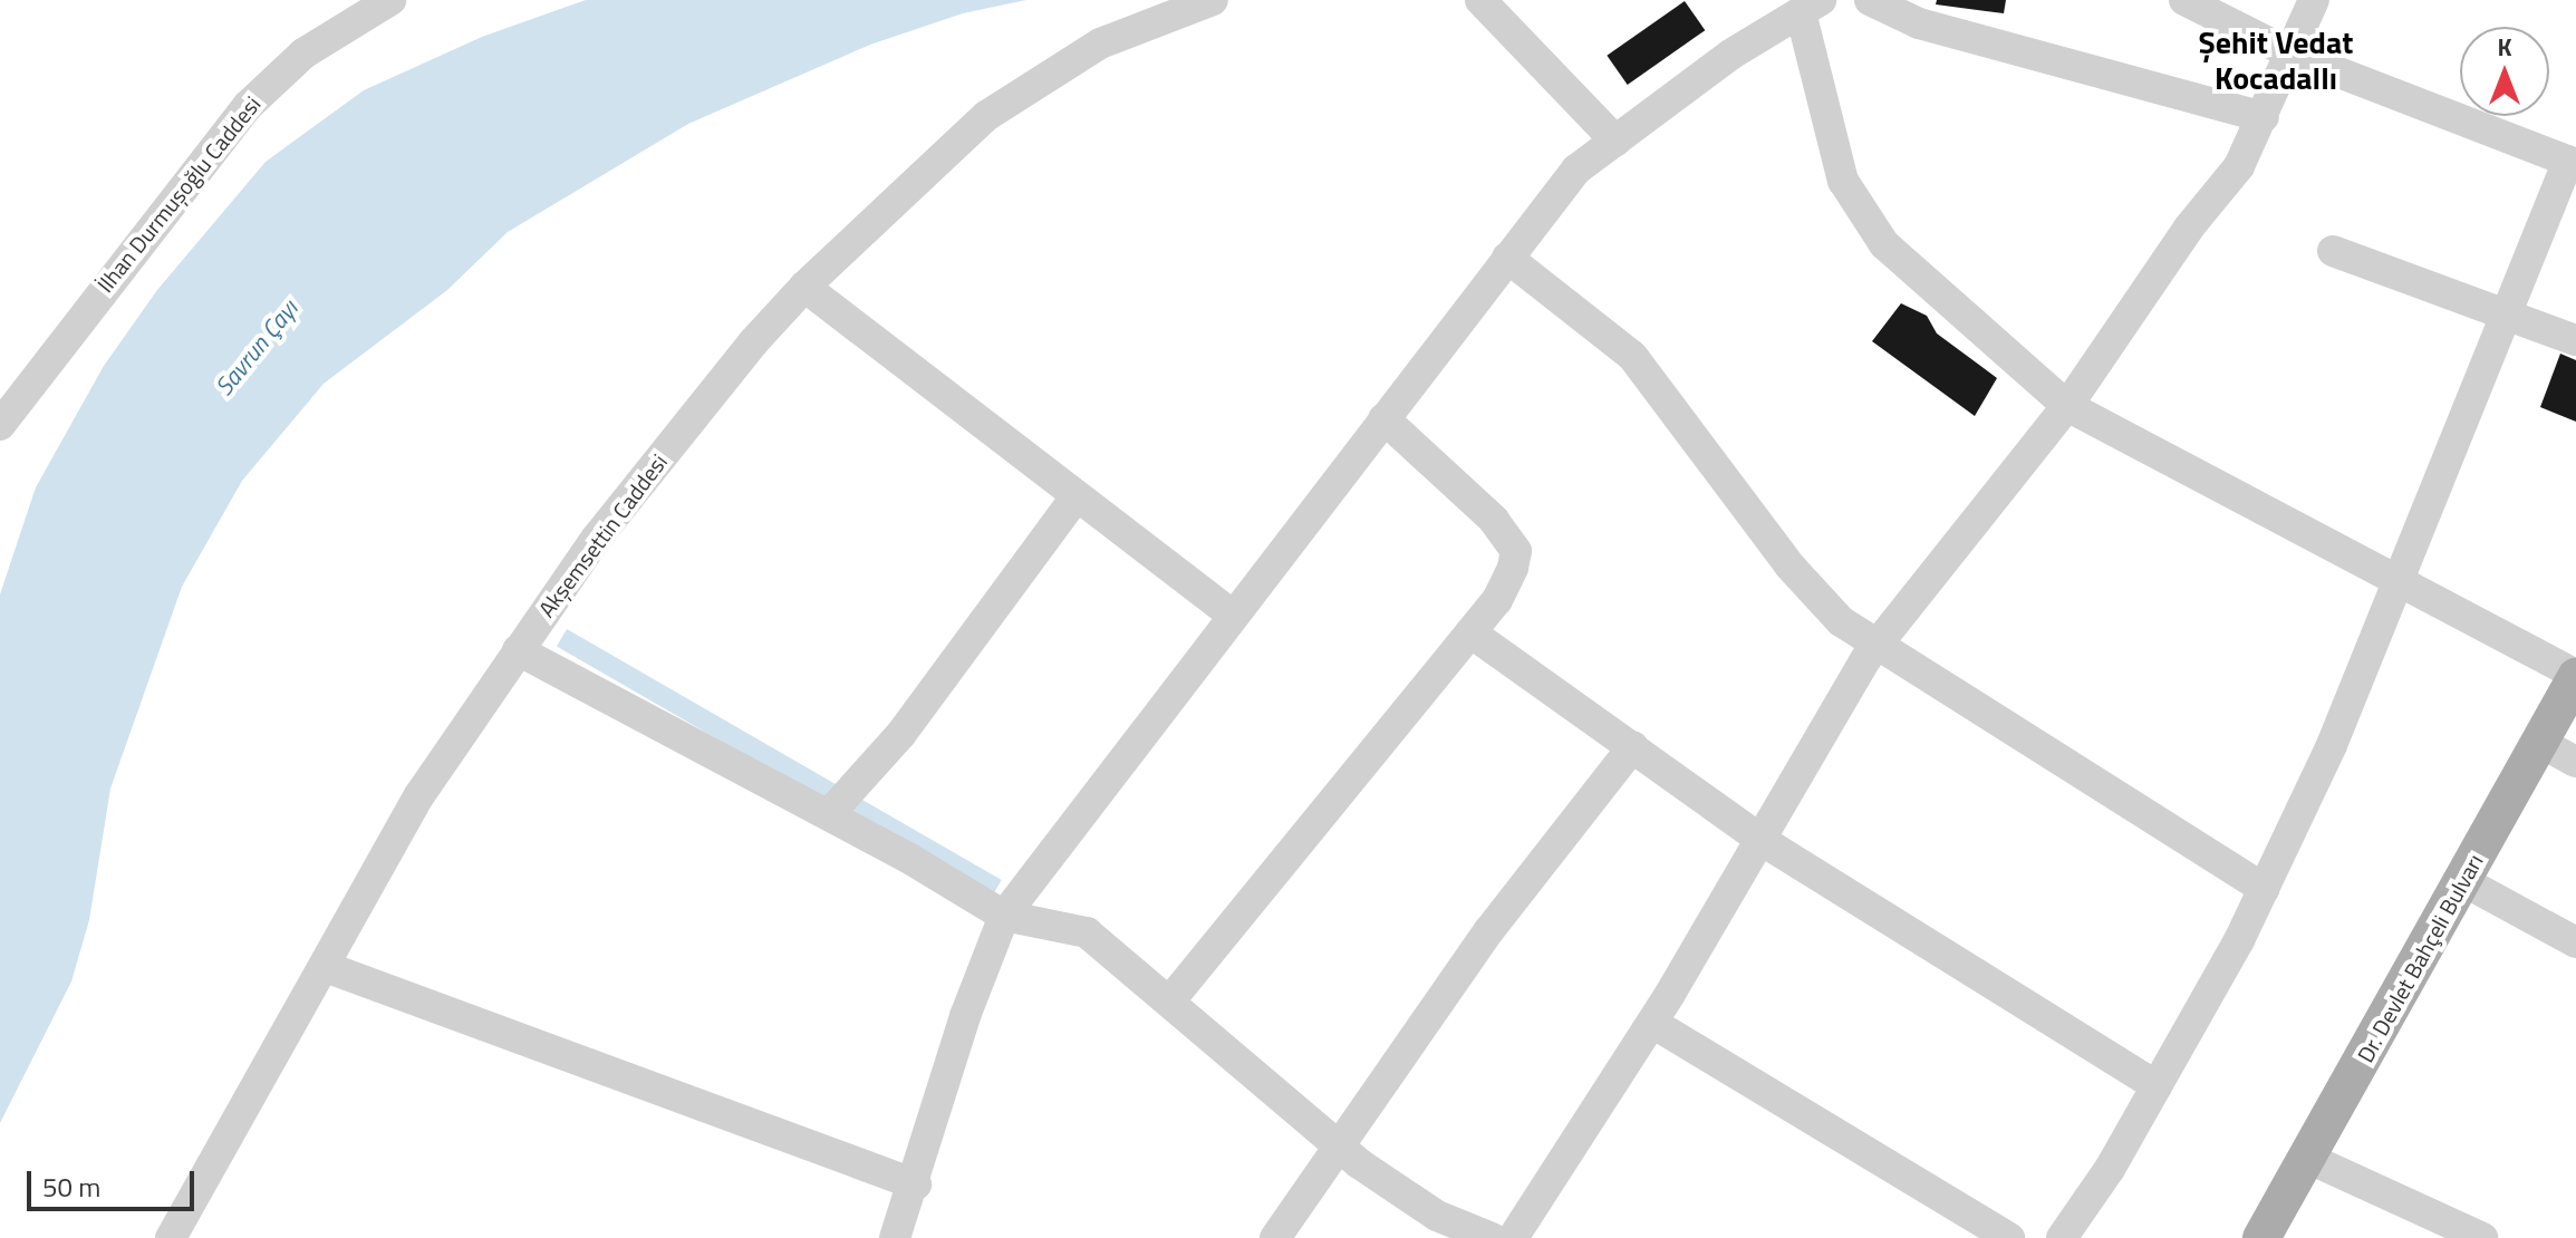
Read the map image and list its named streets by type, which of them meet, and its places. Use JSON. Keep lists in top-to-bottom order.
{
  "streets": {
    "main road": ["Dr. Devlet Bahçeli Bulvarı"],
    "street": ["İlhan Durmuşoğlu Caddesi", "Akşemsettin Caddesi"]
  },
  "districts": ["Şehit Vedat Kocadallı"],
  "water": ["Savrun Çayı"],
  "scale_bar": "50 m",
  "north": "top"
}
